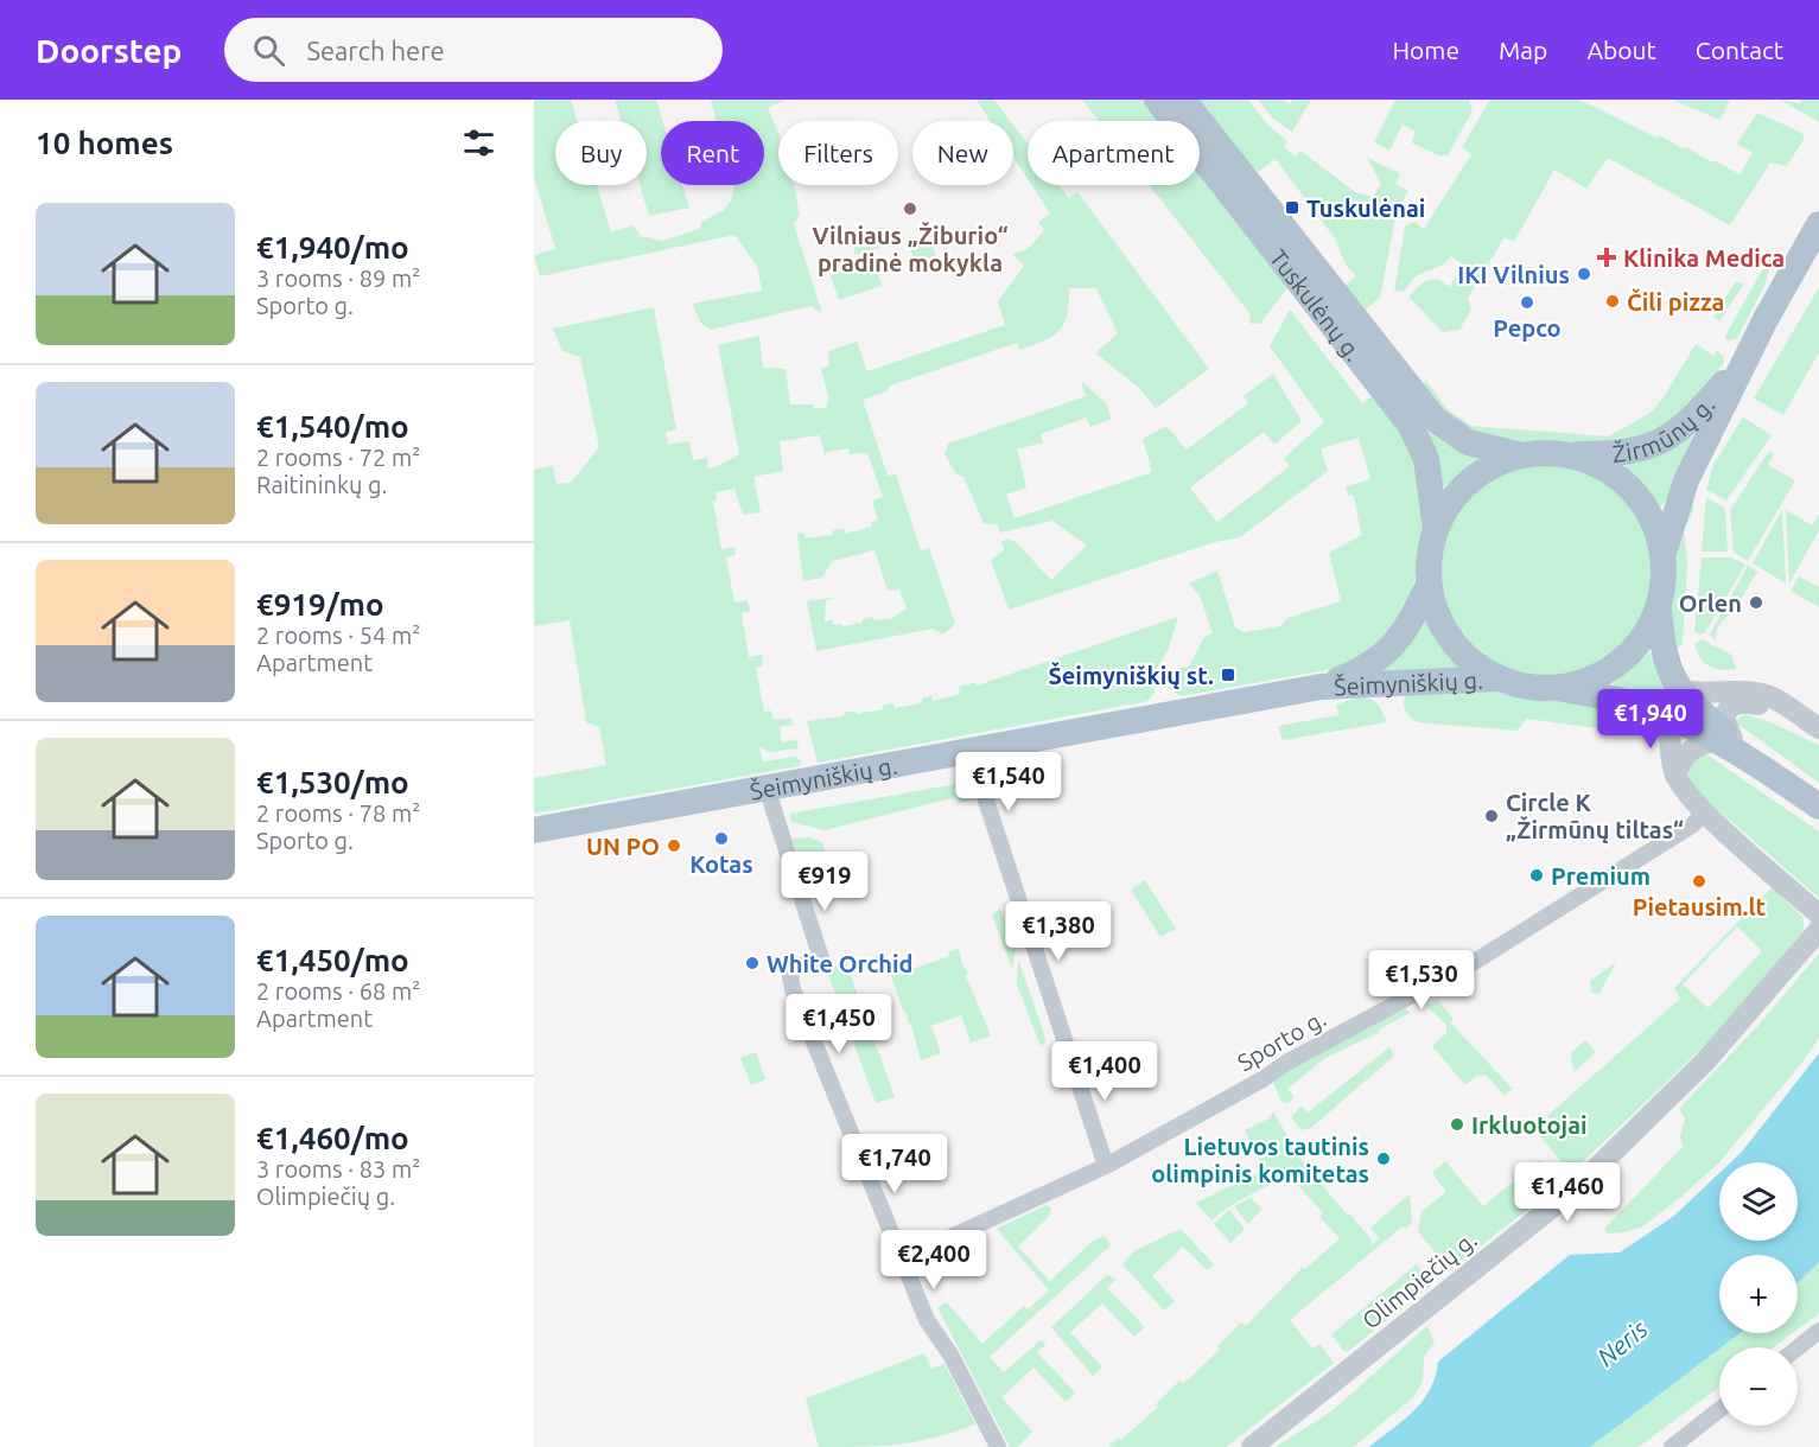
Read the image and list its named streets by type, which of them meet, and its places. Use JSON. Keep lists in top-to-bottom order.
{
  "streets": {
    "main road": ["Tuskulėnų g.", "Žirmūnų g.", "Šeimyniškių g."],
    "street": ["Sporto g.", "Olimpiečių g."]
  },
  "crossings": [
    ["Tuskulėnų g.", "Žirmūnų g."],
    ["Tuskulėnų g.", "Šeimyniškių g."],
    ["Žirmūnų g.", "Šeimyniškių g."]
  ],
  "water": ["Neris"],
  "places": {
    "transit": ["Tuskulėnai", "Šeimyniškių st."],
    "other": [
      "Vilniaus „Žiburio“ pradinė mokykla",
      "IKI Vilnius",
      "Čili pizza",
      "Pepco",
      "Orlen",
      "Circle K „Žirmūnų tiltas“",
      "Kotas",
      "UN PO",
      "Premium",
      "Pietausim.lt",
      "White Orchid",
      "Irkluotojai",
      "Lietuvos tautinis olimpinis komitetas"
    ],
    "health": ["Klinika Medica"]
  },
  "page": {
    "header": "Doorstep",
    "search": "Search here",
    "nav": [
      "Home",
      "Map",
      "About",
      "Contact"
    ],
    "heading": "10 homes",
    "chip": [
      "Buy",
      "Rent",
      "Filters",
      "New",
      "Apartment"
    ],
    "list": [
      {
        "name": "€1,940/mo",
        "note": "3 rooms · 89 m² · Sporto g."
      },
      {
        "name": "€1,540/mo",
        "note": "2 rooms · 72 m² · Raitininkų g."
      },
      {
        "name": "€919/mo",
        "note": "2 rooms · 54 m² · Apartment"
      },
      {
        "name": "€1,530/mo",
        "note": "2 rooms · 78 m² · Sporto g."
      },
      {
        "name": "€1,450/mo",
        "note": "2 rooms · 68 m² · Apartment"
      },
      {
        "name": "€1,460/mo",
        "note": "3 rooms · 83 m² · Olimpiečių g."
      }
    ],
    "price": [
      "€1,940",
      "€1,540",
      "€919",
      "€1,380",
      "€1,530",
      "€1,450",
      "€1,400",
      "€1,740",
      "€1,460",
      "€2,400"
    ],
    "map_buttons": ["+", "−"]
  }
}
